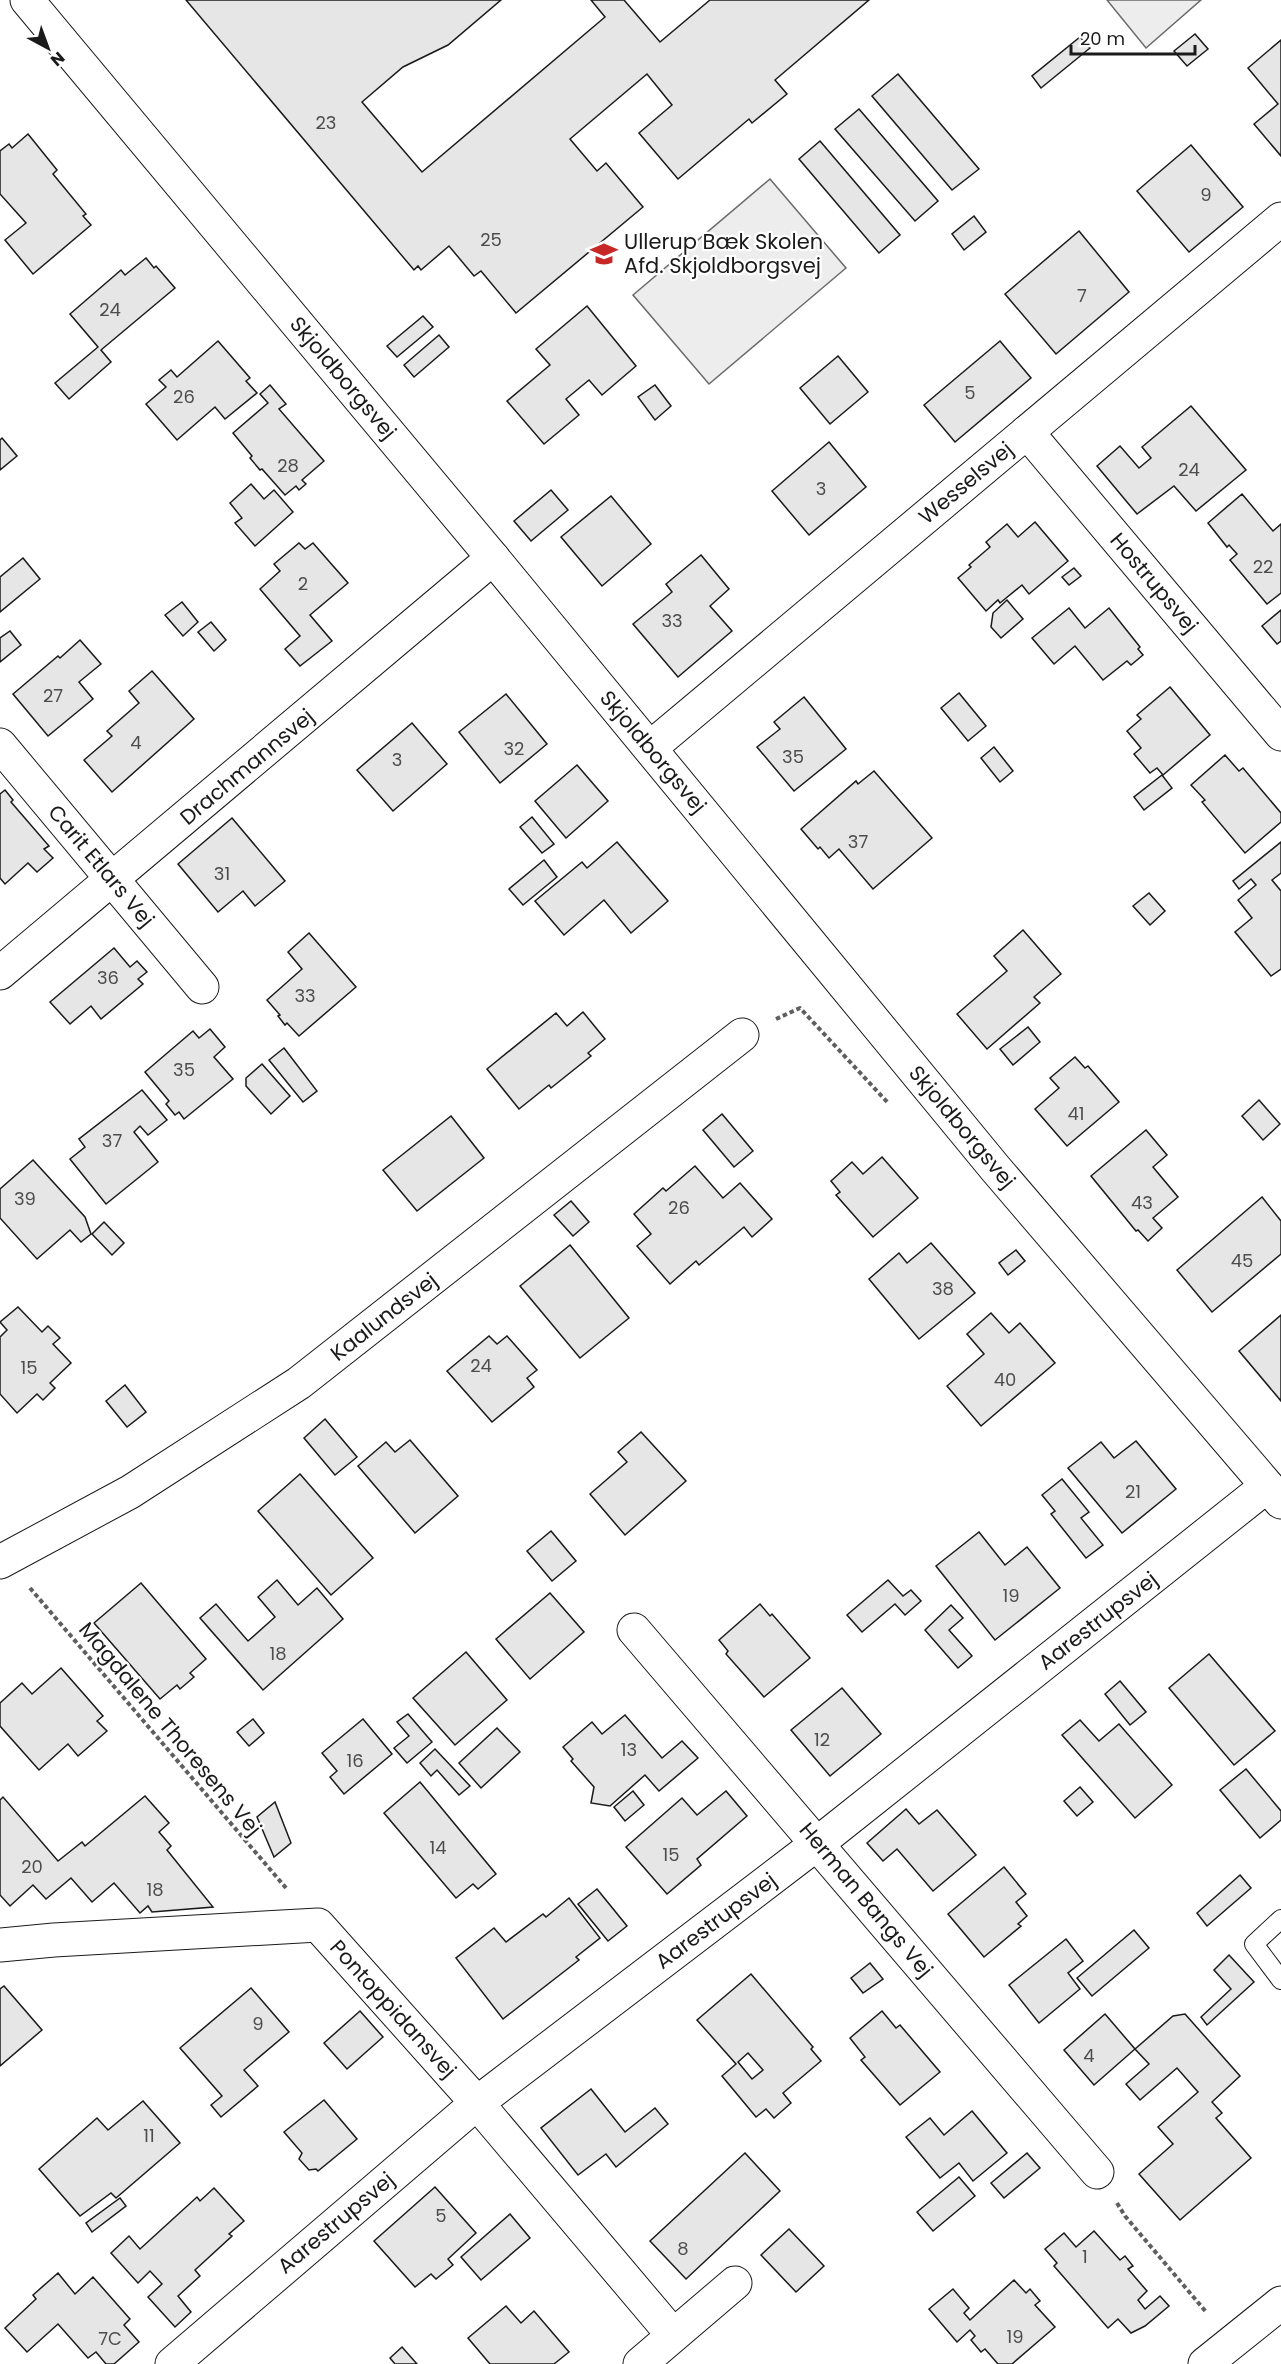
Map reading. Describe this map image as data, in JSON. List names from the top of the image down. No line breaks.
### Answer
{"streets":{"street":["Skjoldborgsvej","Wesselsvej","Hostrupsvej","Drachmannsvej","Carit Etlars Vej","Kaalundsvej","Aarestrupsvej","Herman Bangs Vej","Pontoppidansvej"],"path":["Magdalene Thoresens Vej"]},"crossings":[["Skjoldborgsvej","Wesselsvej"],["Skjoldborgsvej","Drachmannsvej"],["Skjoldborgsvej","Aarestrupsvej"],["Wesselsvej","Hostrupsvej"],["Drachmannsvej","Carit Etlars Vej"],["Kaalundsvej","Magdalene Thoresens Vej"],["Aarestrupsvej","Herman Bangs Vej"],["Aarestrupsvej","Pontoppidansvej"],["Magdalene Thoresens Vej","Pontoppidansvej"]],"places":{"school or university":["Ullerup Bæk Skolen Afd. Skjoldborgsvej"]},"house_numbers":["23","9","25","7","24","5","26","28","24","3","22","2","33","27","4","32","35","3","37","31","36","33","35","41","37","39","43","26","45","38","24","15","40","21","19","18","12","13","16","14","15","20","18","9","4","11","5","8","1","19","7C"],"scale_bar":"20 m","north":"bottom right"}
